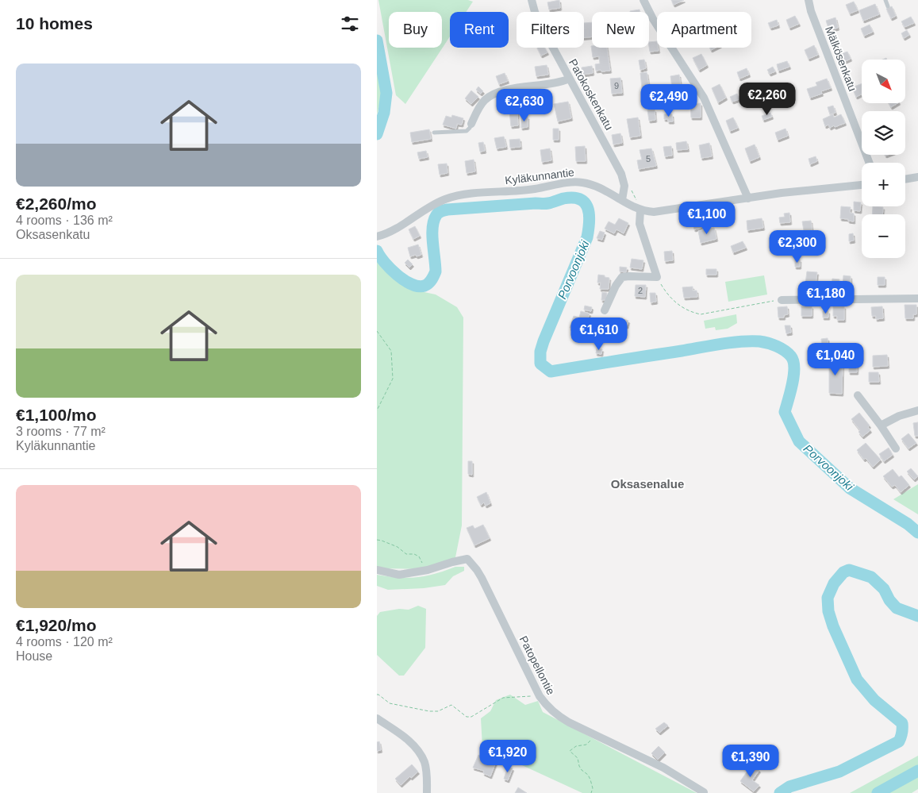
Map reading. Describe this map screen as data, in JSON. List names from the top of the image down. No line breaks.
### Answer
{"streets":{"street":["Mälkösenkatu","Patokoskenkatu","Kyläkunnantie","Patopellontie"]},"crossings":[["Patokoskenkatu","Kyläkunnantie"]],"districts":["Oksasenalue"],"water":["Porvoonjoki"],"house_numbers":["9","5","2"],"north":"bottom right","page":{"heading":"10 homes","chip":["Buy","Rent","Filters","New","Apartment"],"list":[{"name":"€2,260/mo","note":"4 rooms · 136 m² · Oksasenkatu"},{"name":"€1,100/mo","note":"3 rooms · 77 m² · Kyläkunnantie"},{"name":"€1,920/mo","note":"4 rooms · 120 m² · House"}],"map_buttons":["+","−"],"price":["€2,260","€2,490","€2,630","€1,100","€2,300","€1,180","€1,610","€1,040","€1,920","€1,390"]}}
